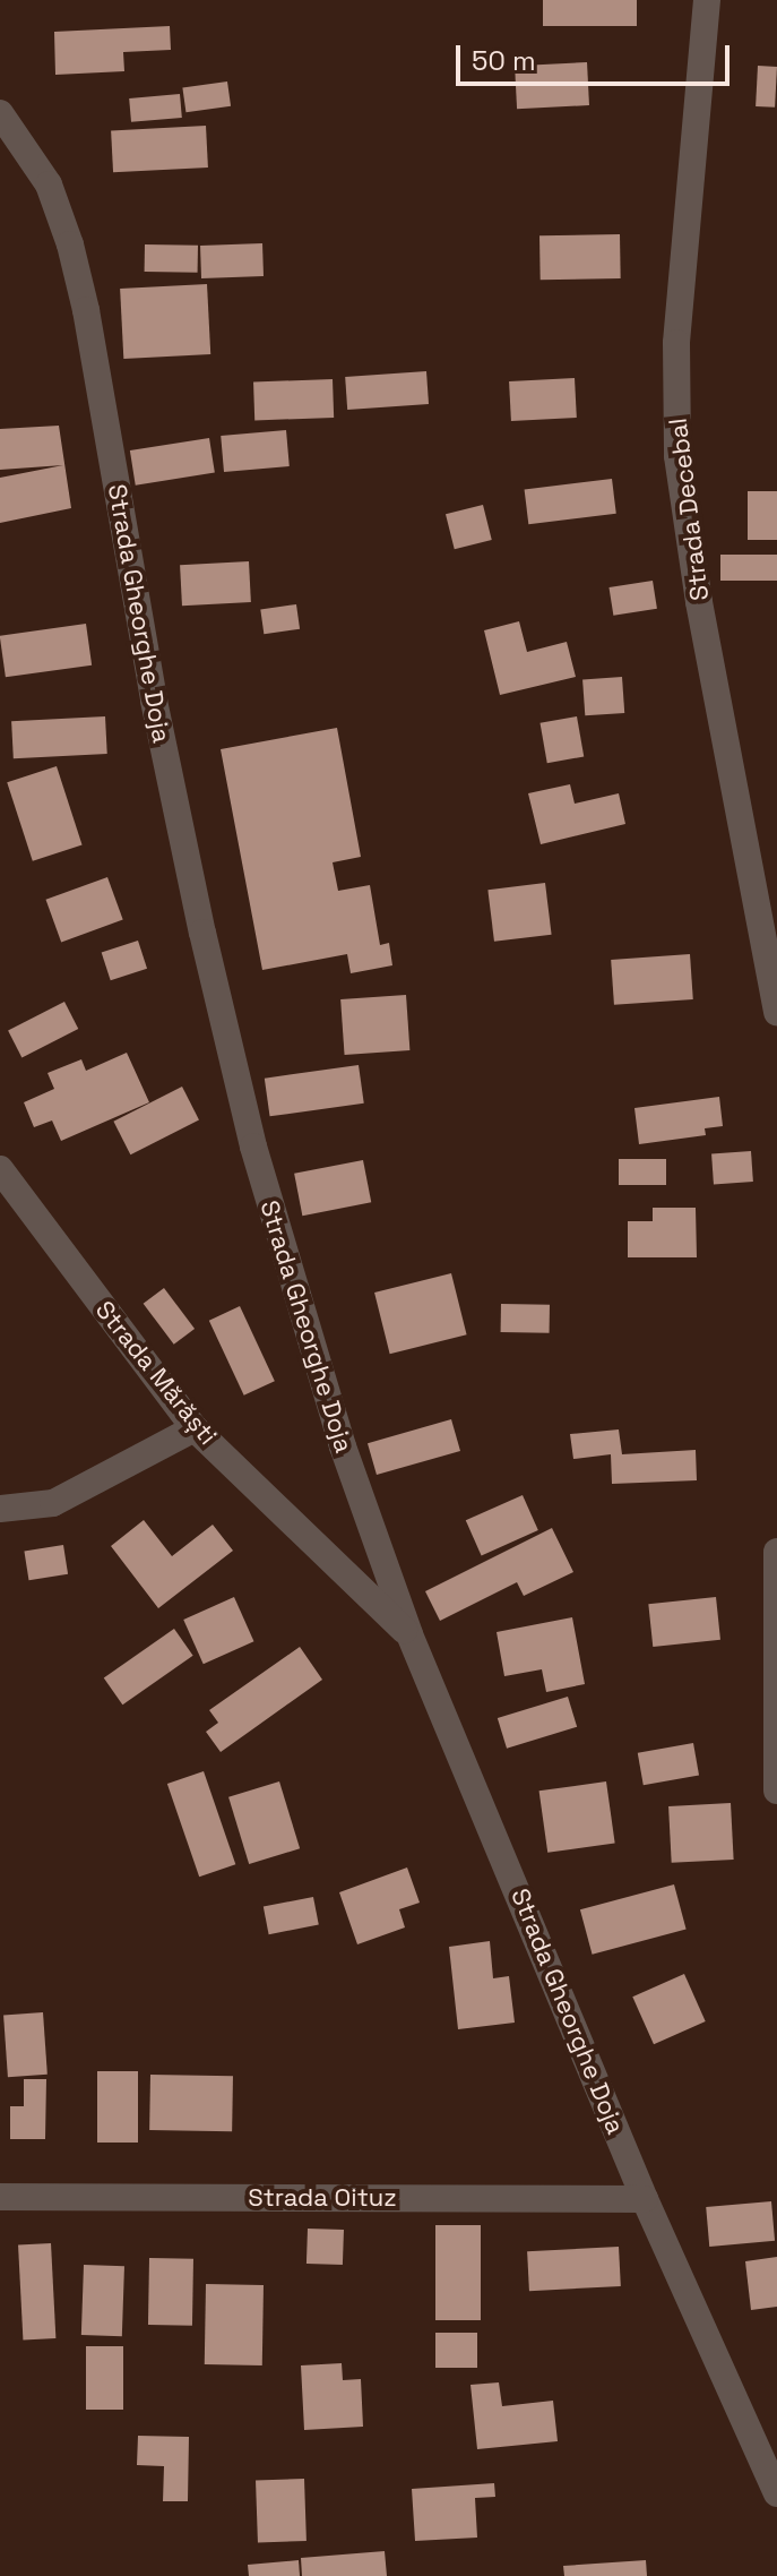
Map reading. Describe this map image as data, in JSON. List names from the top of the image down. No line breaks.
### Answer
{"streets":{"street":["Strada Decebal","Strada Gheorghe Doja","Strada Mărăști","Strada Oituz"]},"crossings":[["Strada Gheorghe Doja","Strada Mărăști"],["Strada Gheorghe Doja","Strada Oituz"]],"scale_bar":"50 m"}
